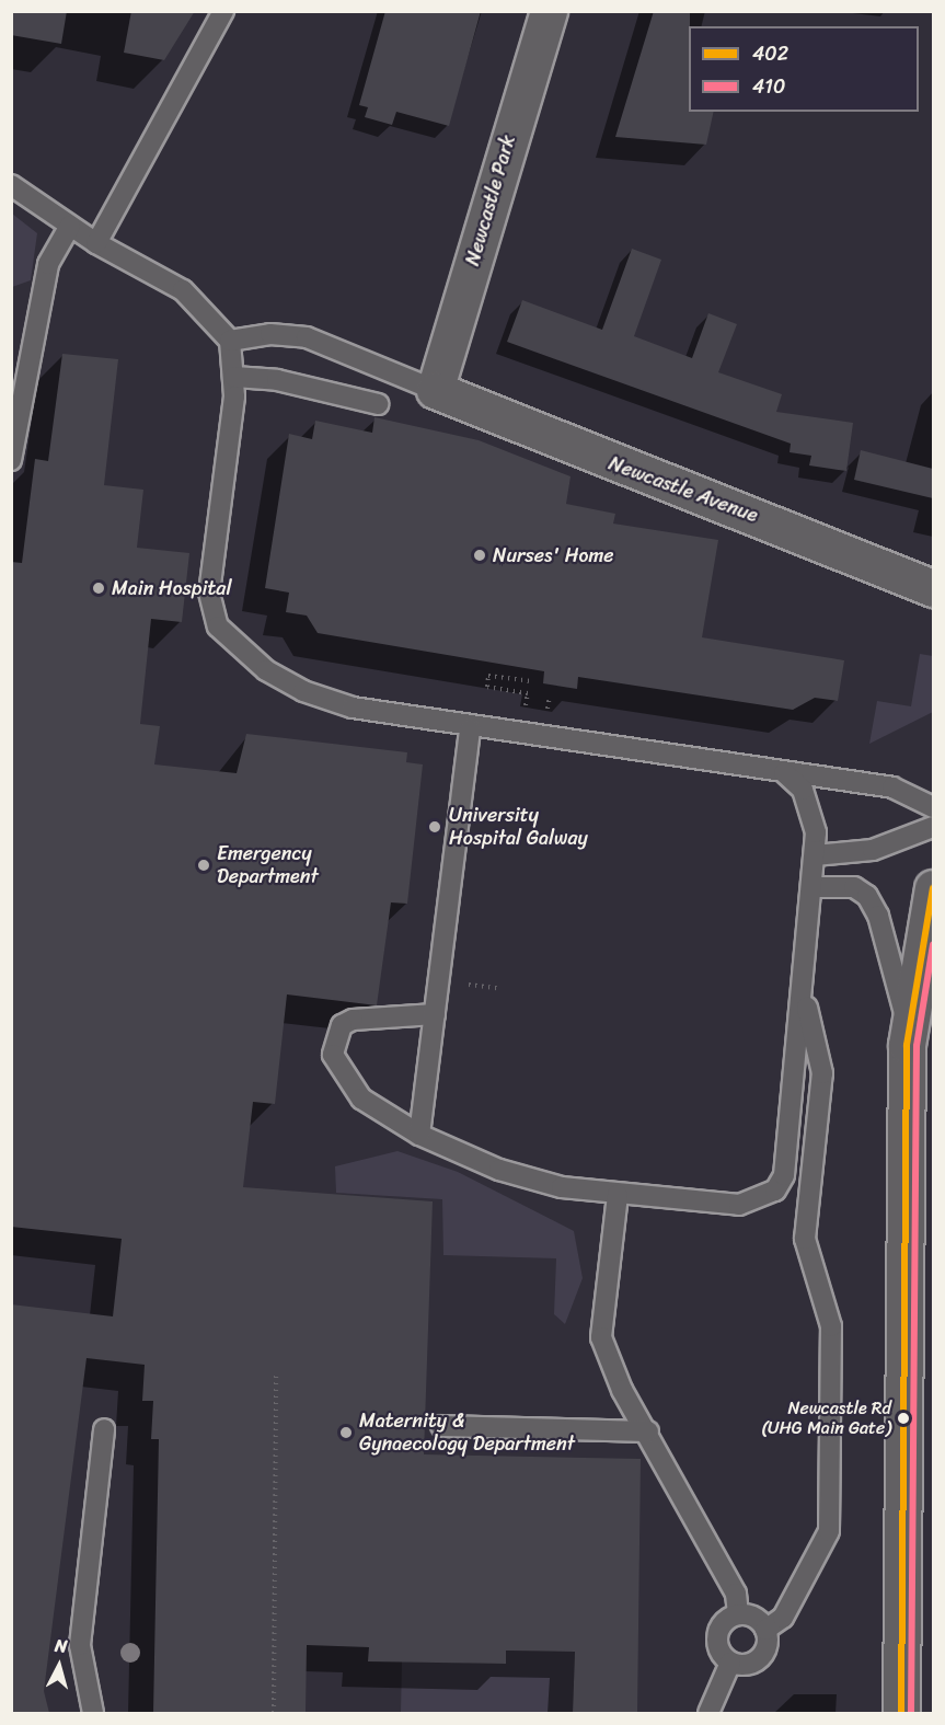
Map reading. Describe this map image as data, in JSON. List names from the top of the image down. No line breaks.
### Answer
{"streets":{"street":["Newcastle Park","Newcastle Avenue"]},"crossings":[["Newcastle Park","Newcastle Avenue"]],"places":["Nurses' Home","Main Hospital","University Hospital Galway","Emergency Department","Newcastle Rd (UHG Main Gate)","Maternity & Gynaecology Department"],"lines":["transit line 402","transit line 410"],"legend":["402","410"],"north":"top"}
